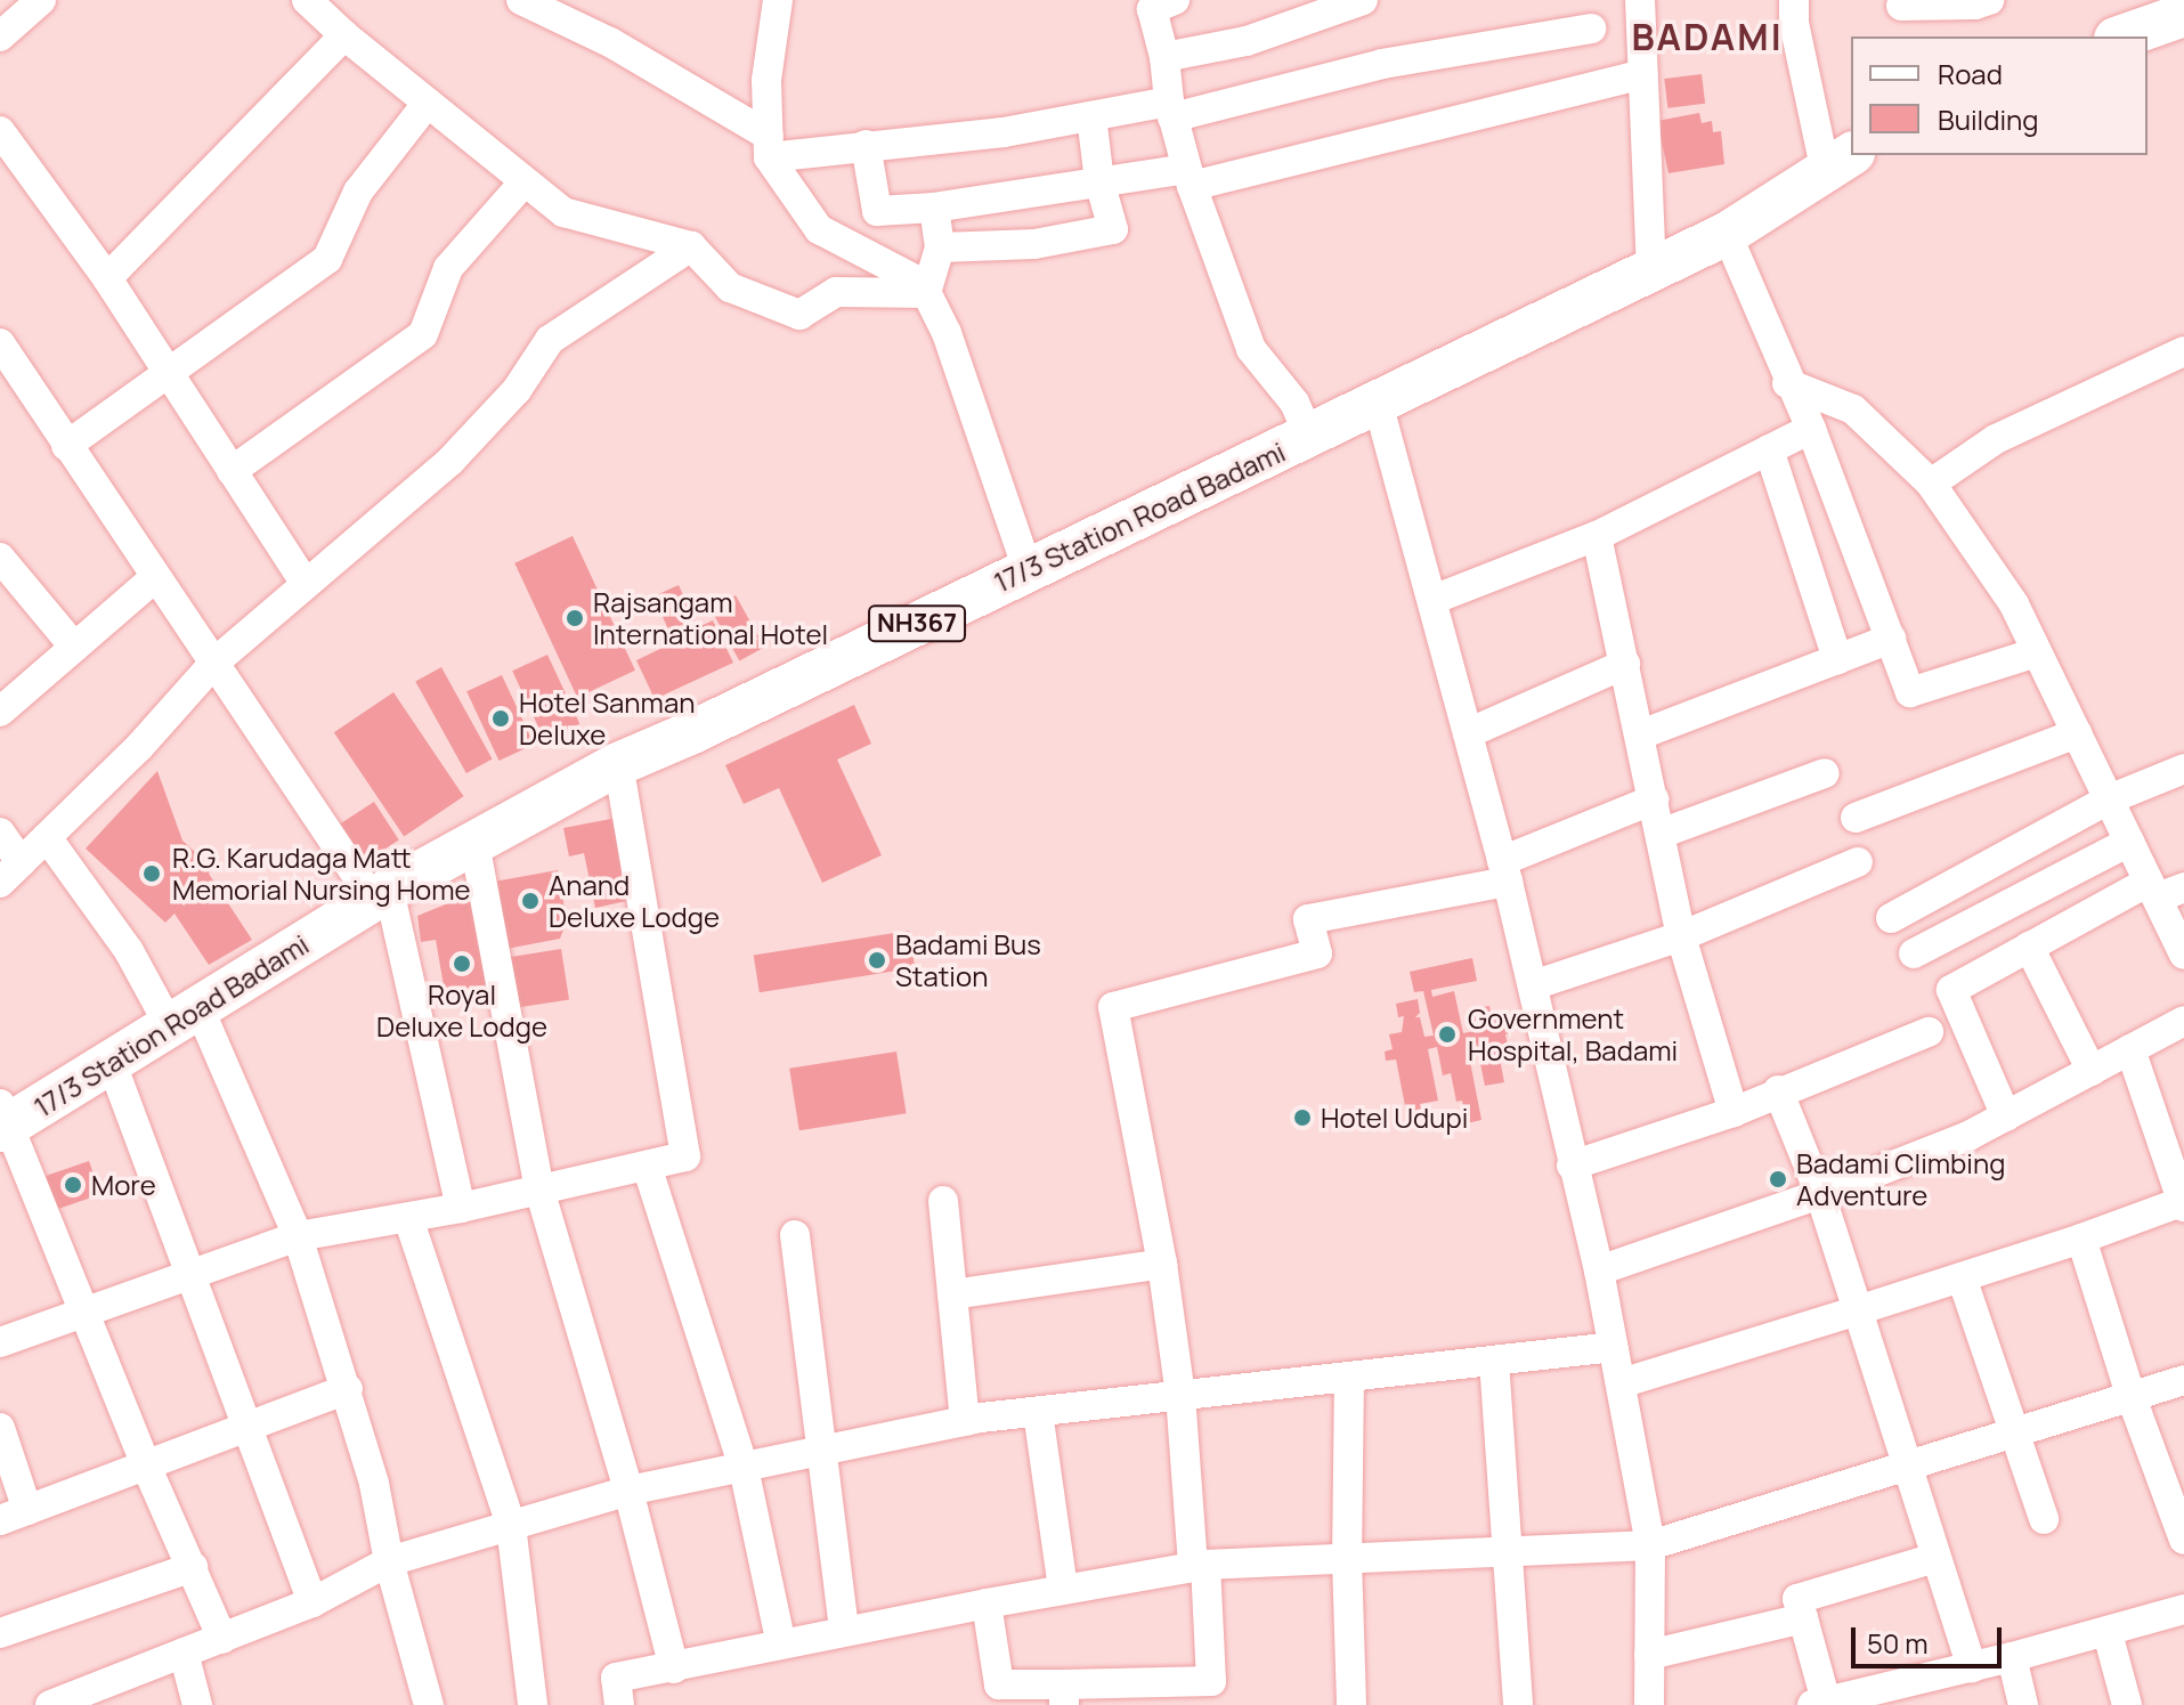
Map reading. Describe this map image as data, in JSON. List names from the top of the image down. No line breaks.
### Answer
{"streets":{"highway":["17/3 Station Road Badami","NH367"]},"districts":["BADAMI"],"places":["Rajsangam International Hotel","Hotel Sanman Deluxe","R.G. Karudaga Matt Memorial Nursing Home","Anand Deluxe Lodge","Badami Bus Station","Royal Deluxe Lodge","Government Hospital, Badami","Hotel Udupi","Badami Climbing Adventure","More"],"legend":["Road","Building"],"scale_bar":"50 m"}
